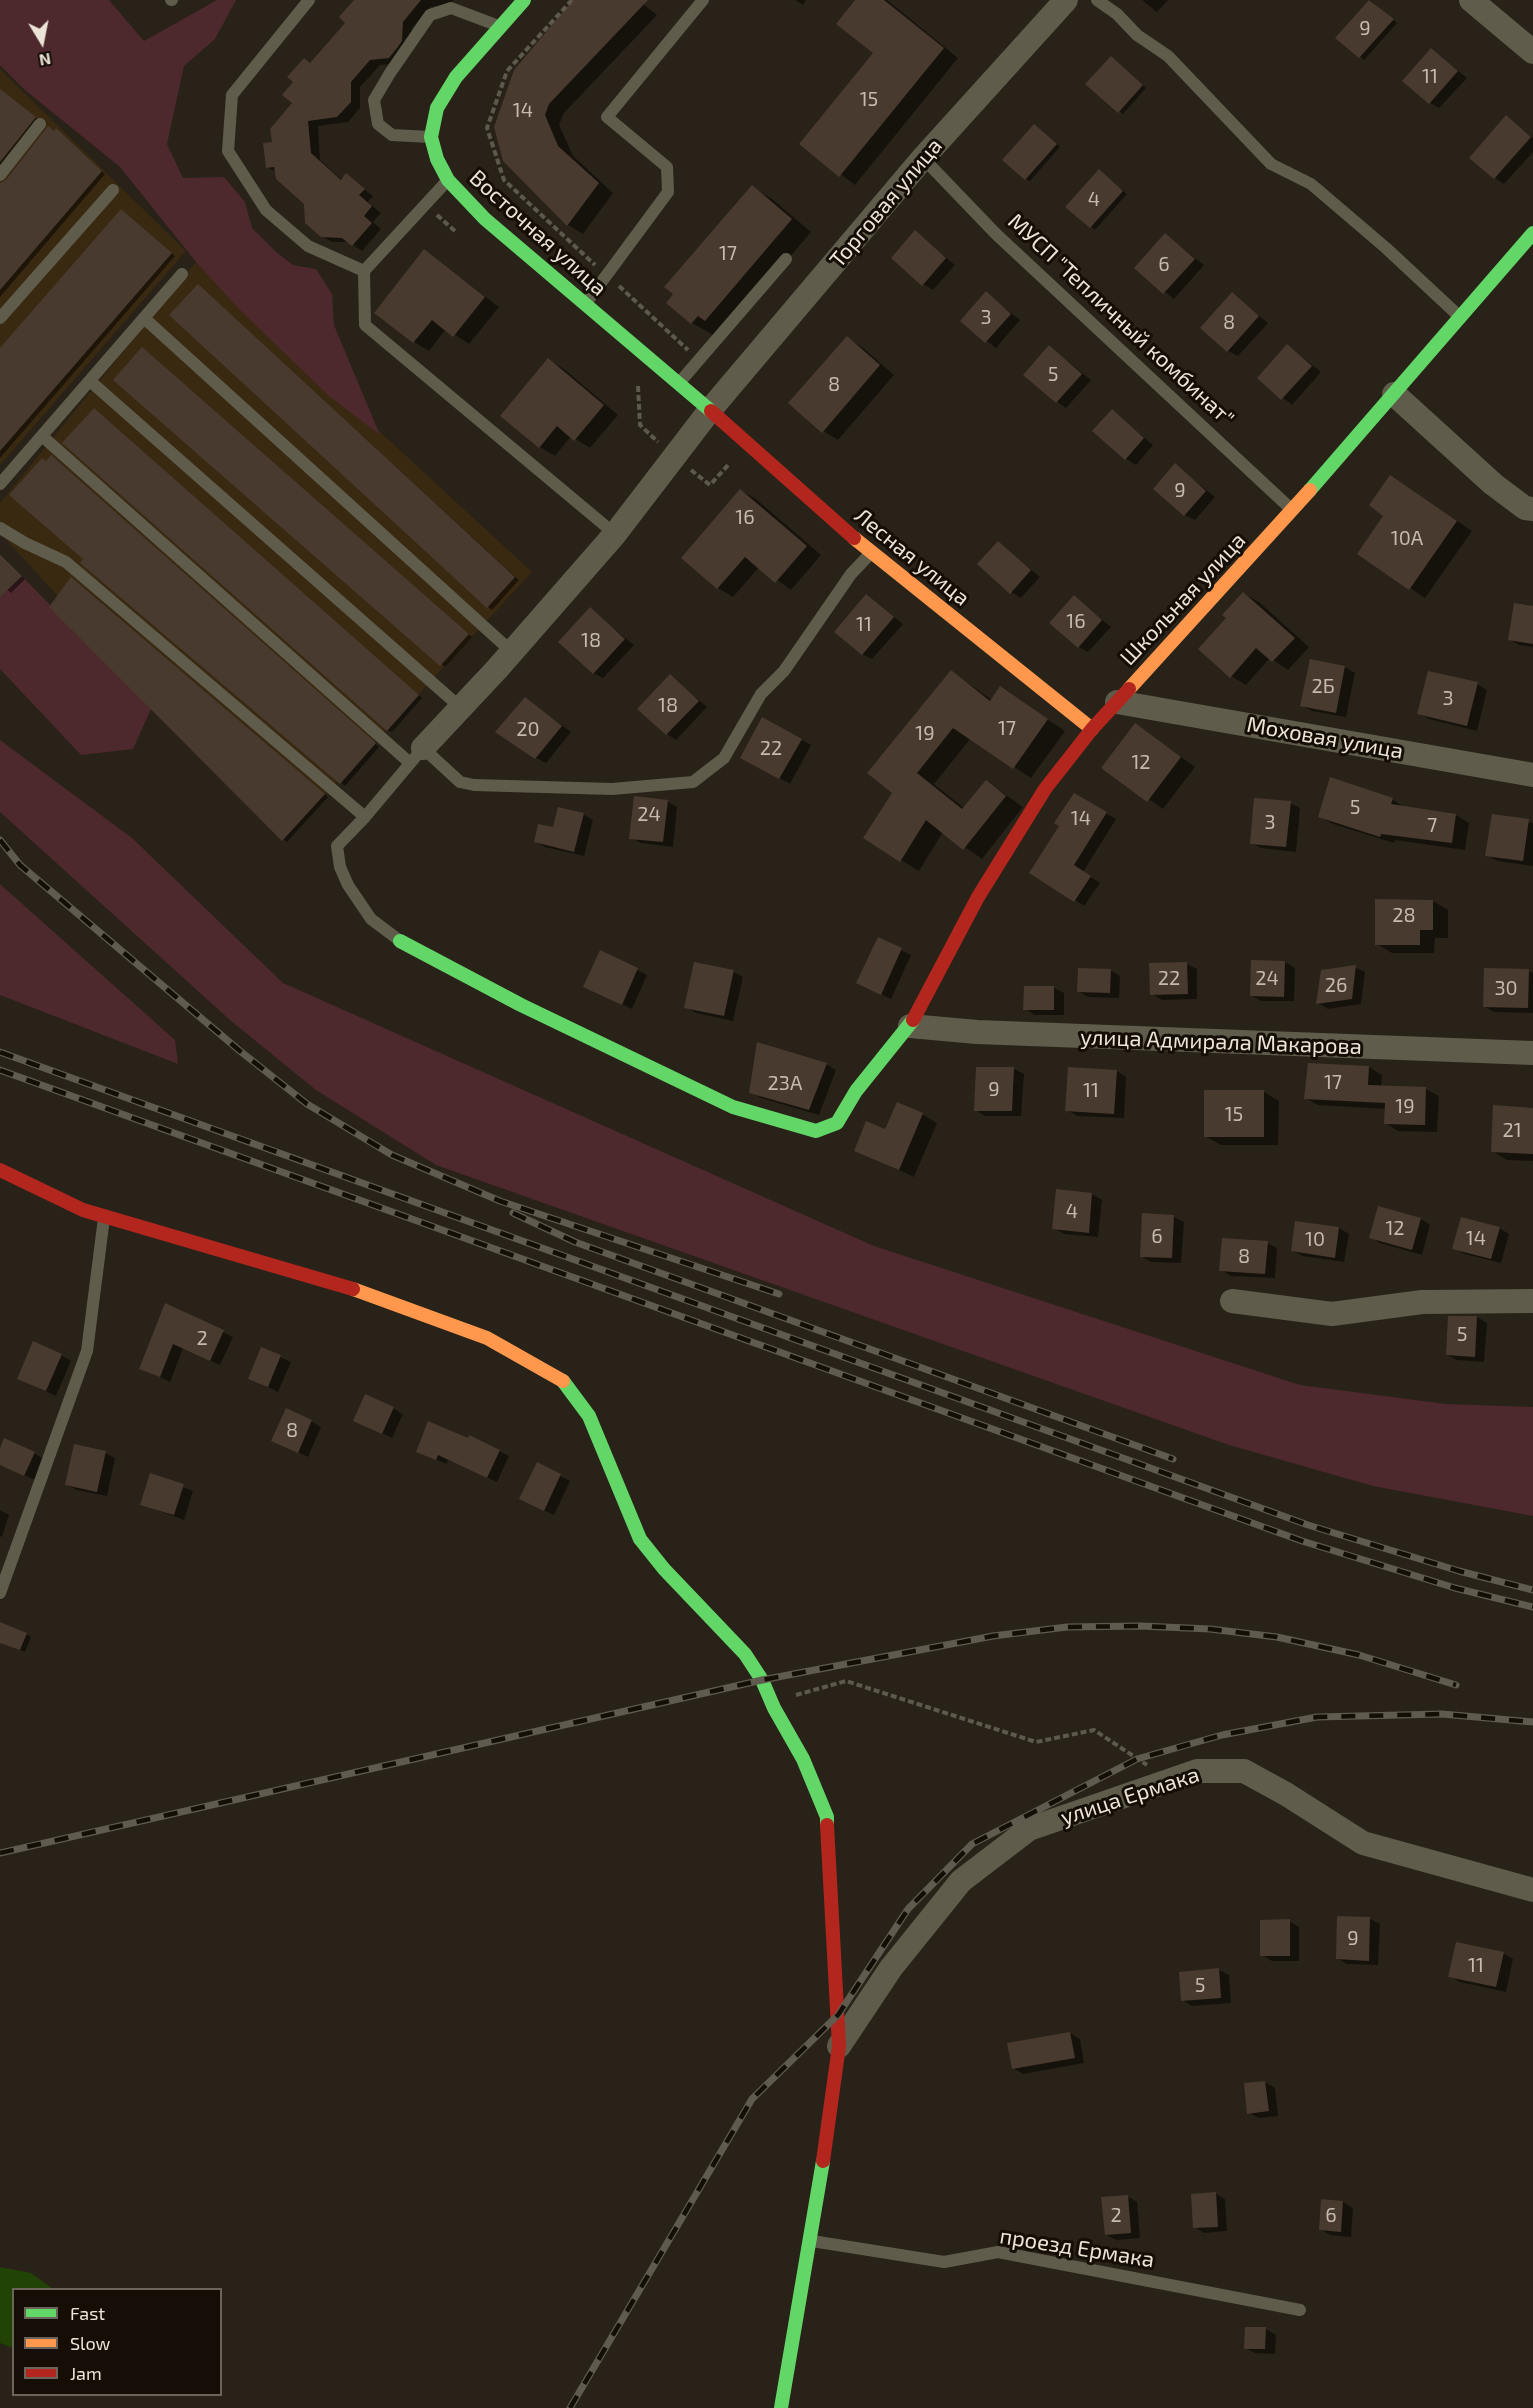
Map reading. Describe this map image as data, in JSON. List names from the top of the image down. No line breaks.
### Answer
{"streets":{"street":["Торговая улица","Восточная улица","Лесная улица","Школьная улица","Моховая улица","улица Адмирала Макарова","улица Ермака"],"lane":["МУСП \"Тепличный комбинат\"","проезд Ермака"]},"crossings":[["Торговая улица","Восточная улица"],["Торговая улица","МУСП \"Тепличный комбинат\""],["Торговая улица","Лесная улица"],["Восточная улица","Лесная улица"],["МУСП \"Тепличный комбинат\"","Школьная улица"],["Лесная улица","Школьная улица"],["Школьная улица","Моховая улица"],["Школьная улица","улица Адмирала Макарова"]],"house_numbers":["9","11","15","14","4","17","6","3","8","5","8","9","16","10А","16","11","18","2Б","3","18","17","20","19","22","12","5","24","14","3","7","28","22","24","26","30","17","23А","9","11","19","15","21","4","12","6","14","10","8","5","2","8","9","11","5","2","6"],"legend":["Fast","Slow","Jam"],"north":"bottom"}
